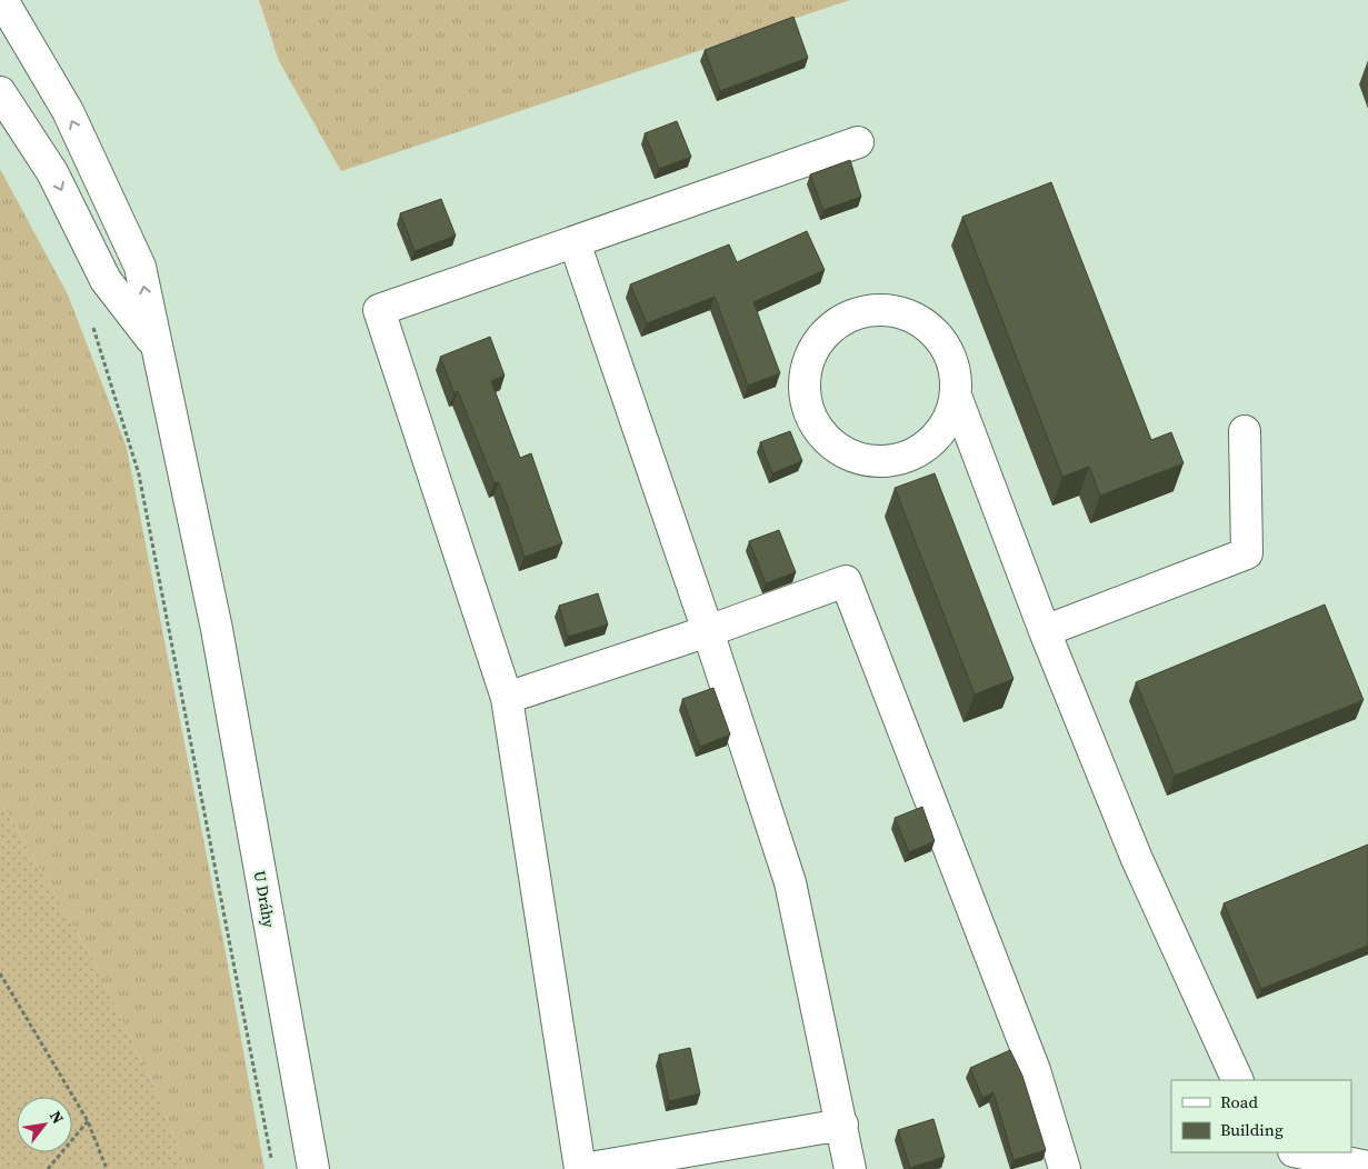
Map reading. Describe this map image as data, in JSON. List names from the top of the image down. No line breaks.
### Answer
{"streets":{"street":["U Dráhy"]},"legend":["Road","Building"],"north":"top right"}
